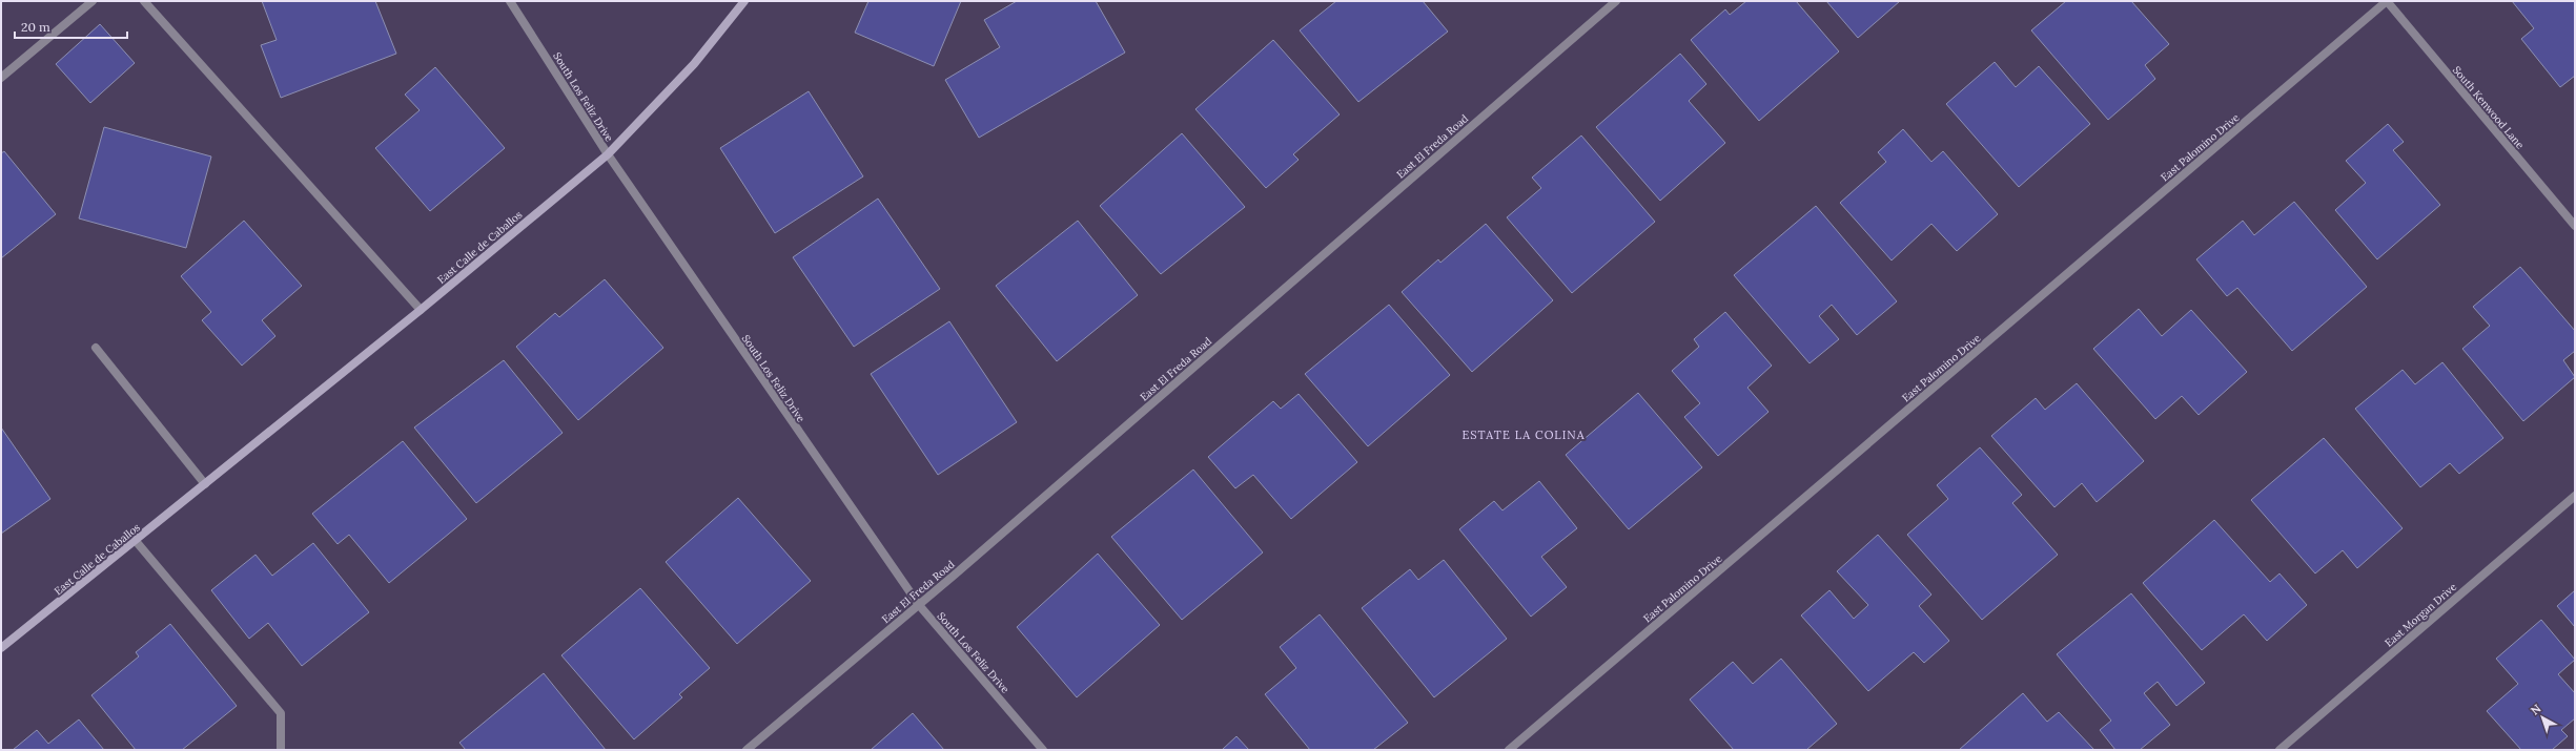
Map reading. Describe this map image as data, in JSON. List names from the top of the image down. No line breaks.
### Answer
{"streets":{"street":["South Los Feliz Drive","South Kenwood Lane","East El Freda Road","East Palomino Drive","East Calle de Caballos","East Morgan Drive"]},"crossings":[["South Los Feliz Drive","East El Freda Road"],["South Los Feliz Drive","East Calle de Caballos"],["South Kenwood Lane","East Palomino Drive"]],"districts":["ESTATE LA COLINA"],"scale_bar":"20 m","north":"top left"}
